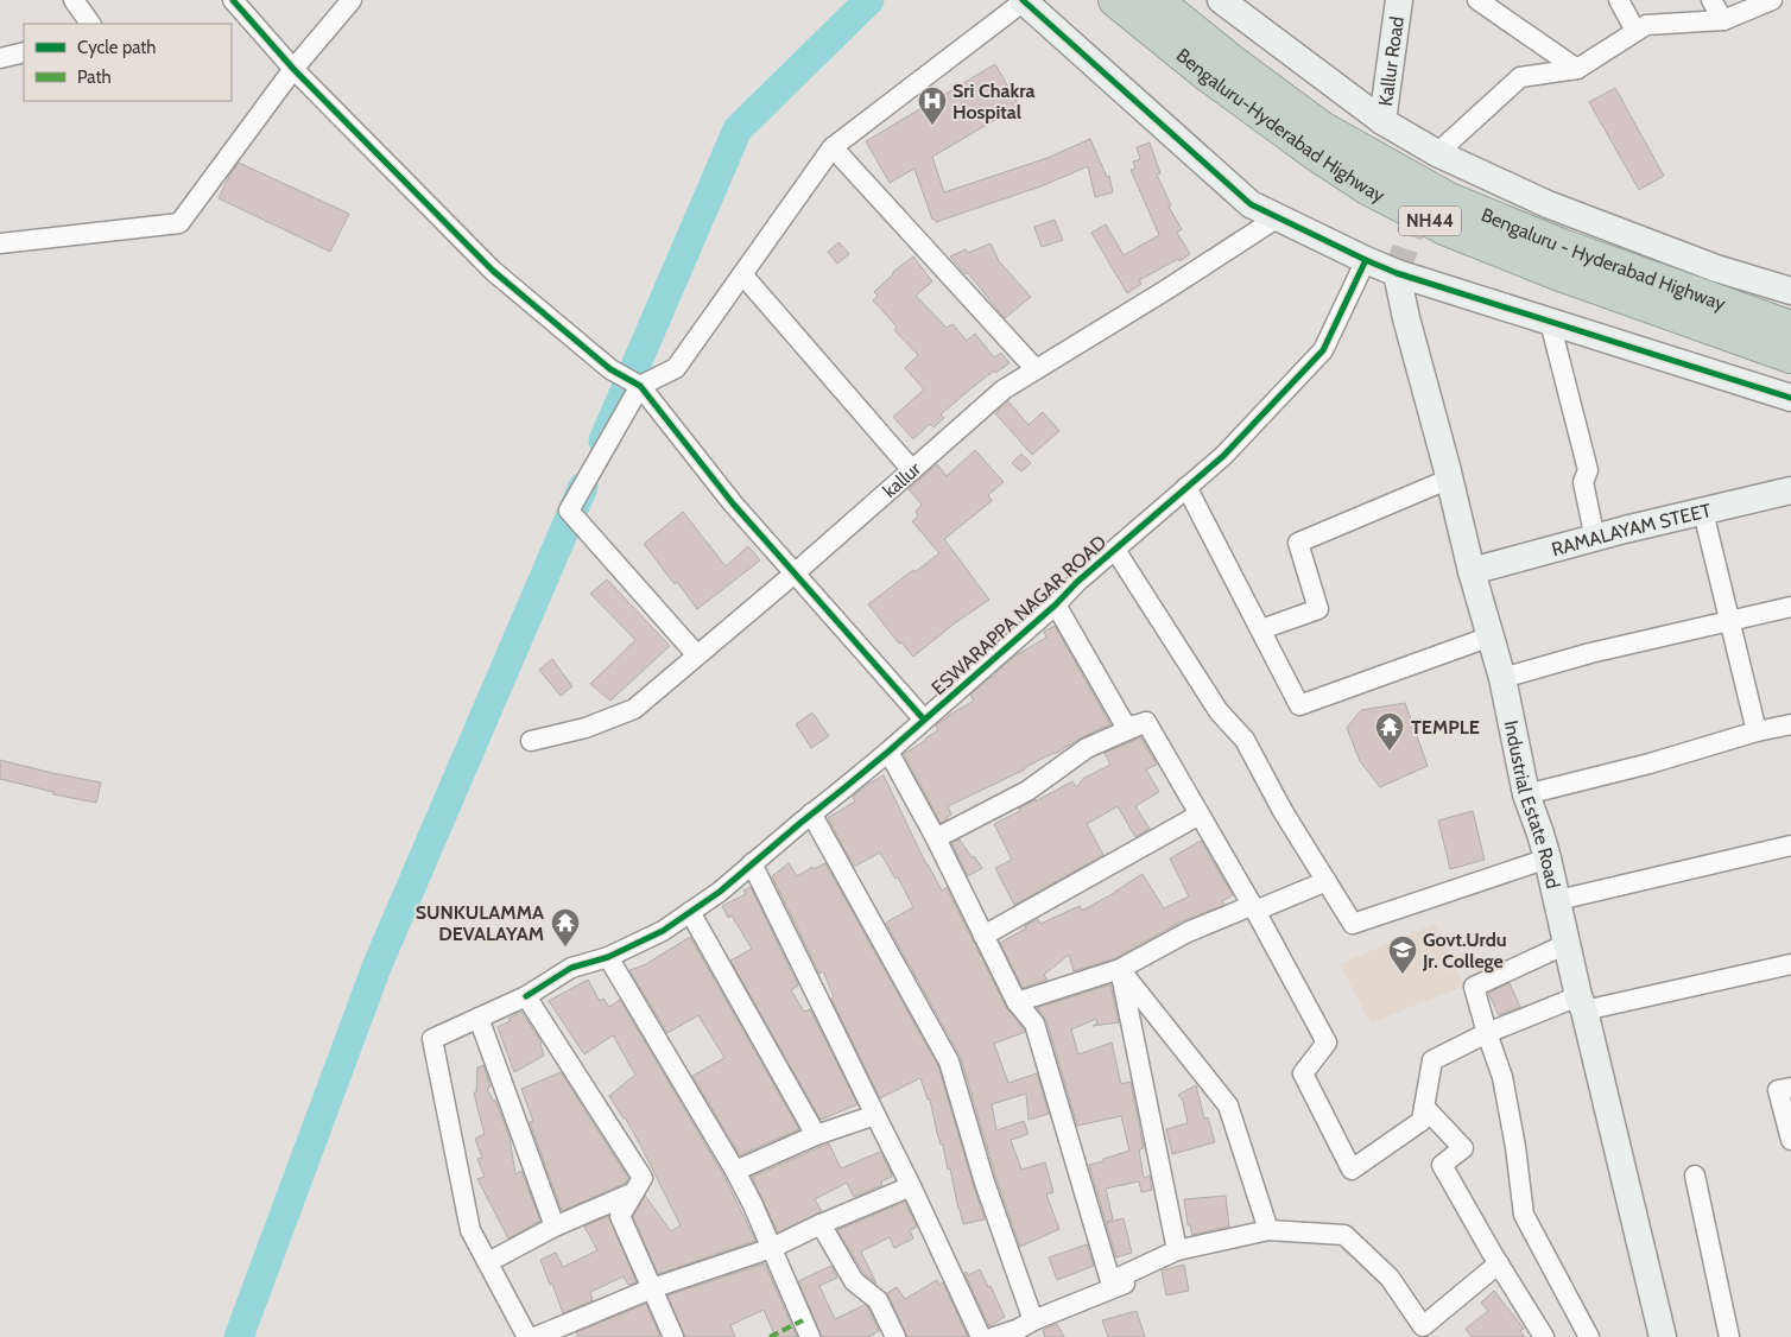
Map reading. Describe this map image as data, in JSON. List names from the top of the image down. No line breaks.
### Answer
{"streets":{"highway":["Bengaluru-Hyderabad Highway","NH44","Bengaluru - Hyderabad Highway"],"street":["Kallur Road","kallur","RAMALAYAM STEET","ESWARAPPA NAGAR ROAD","Industrial Estate Road"]},"crossings":[["RAMALAYAM STEET","Industrial Estate Road"]],"places":{"hospital":["Sri Chakra Hospital"],"temple":["TEMPLE","SUNKULAMMA DEVALAYAM"],"school or university":["Govt.Urdu Jr. College"]},"legend":["Cycle path","Path"]}
